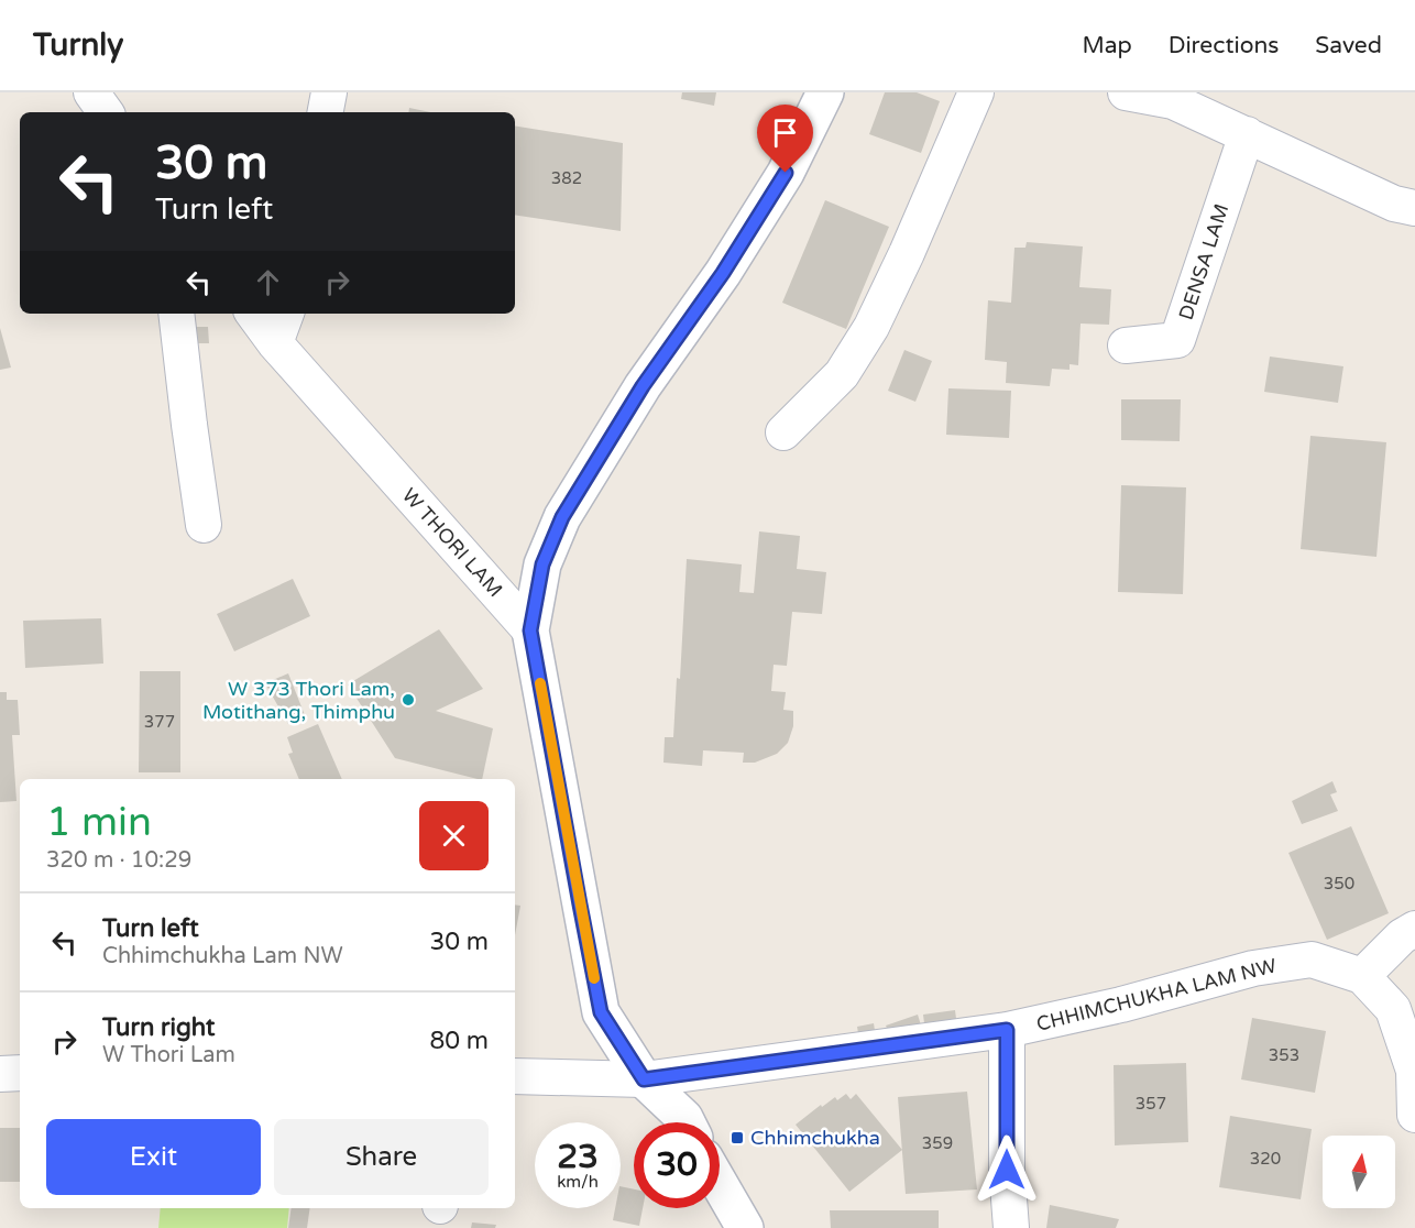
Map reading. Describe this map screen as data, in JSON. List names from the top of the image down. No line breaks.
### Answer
{"streets":{"street":["DENSA LAM","W THORI LAM","CHHIMCHUKHA LAM NW"]},"places":{"other":["W 373 Thori Lam, Motithang, Thimphu"],"transit":["Chhimchukha"]},"house_numbers":["382","377","350","353","357","359","320"],"north":"top","page":{"header":"Turnly","nav":["Map","Directions","Saved"],"turn":["30 m","Turn left"],"heading":["1 min","320 m · 10:29"],"list":[{"name":"Turn left","note":"Chhimchukha Lam NW","value":"30 m"},{"name":"Turn right","note":"W Thori Lam","value":"80 m"}],"buttons":["Exit","Share"],"speed":"23 km/h","limit":"30"}}
